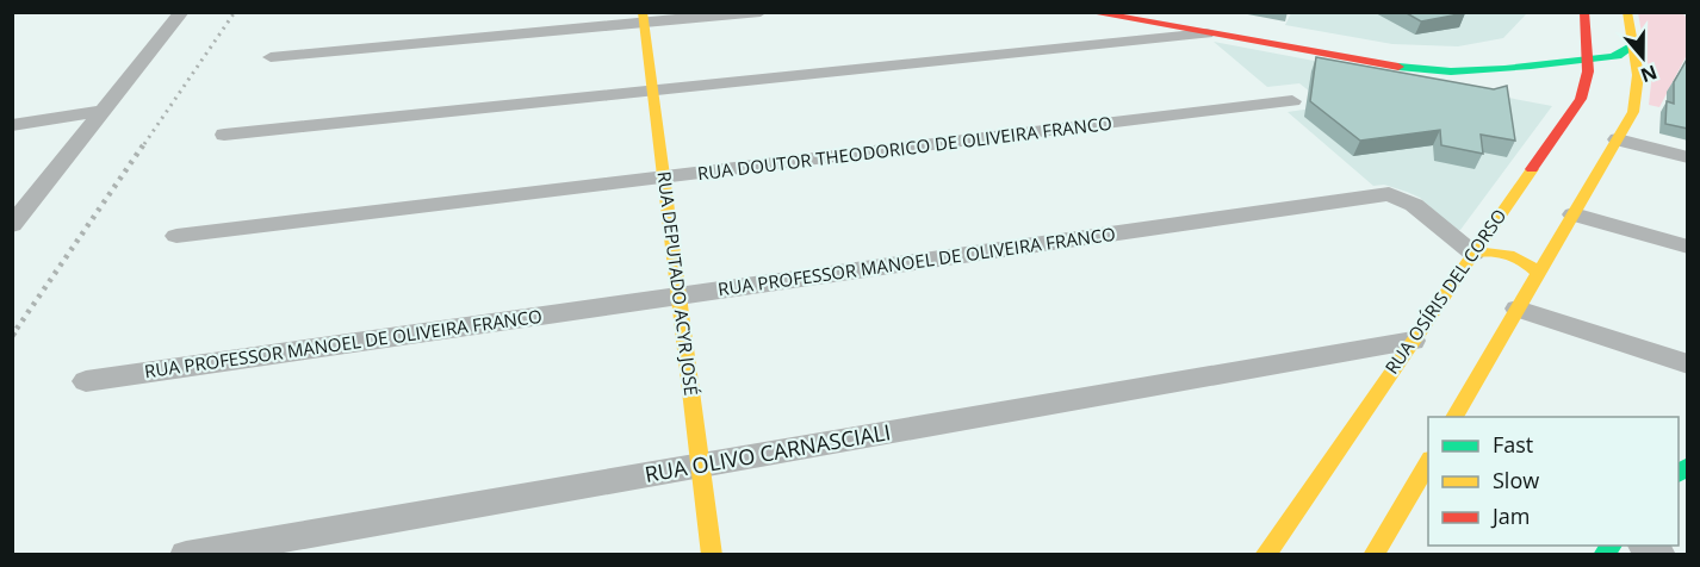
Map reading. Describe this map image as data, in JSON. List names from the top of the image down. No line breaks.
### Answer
{"streets":{"main road":["RUA DEPUTADO ACYR JOSÉ","RUA OSÍRIS DEL CORSO"],"street":["RUA DOUTOR THEODORICO DE OLIVEIRA FRANCO","RUA PROFESSOR MANOEL DE OLIVEIRA FRANCO","RUA OLIVO CARNASCIALI"]},"crossings":[["RUA DOUTOR THEODORICO DE OLIVEIRA FRANCO","RUA DEPUTADO ACYR JOSÉ"],["RUA PROFESSOR MANOEL DE OLIVEIRA FRANCO","RUA DEPUTADO ACYR JOSÉ"],["RUA PROFESSOR MANOEL DE OLIVEIRA FRANCO","RUA OSÍRIS DEL CORSO"],["RUA DEPUTADO ACYR JOSÉ","RUA OLIVO CARNASCIALI"],["RUA OSÍRIS DEL CORSO","RUA OLIVO CARNASCIALI"]],"legend":["Fast","Slow","Jam"],"north":"bottom"}
